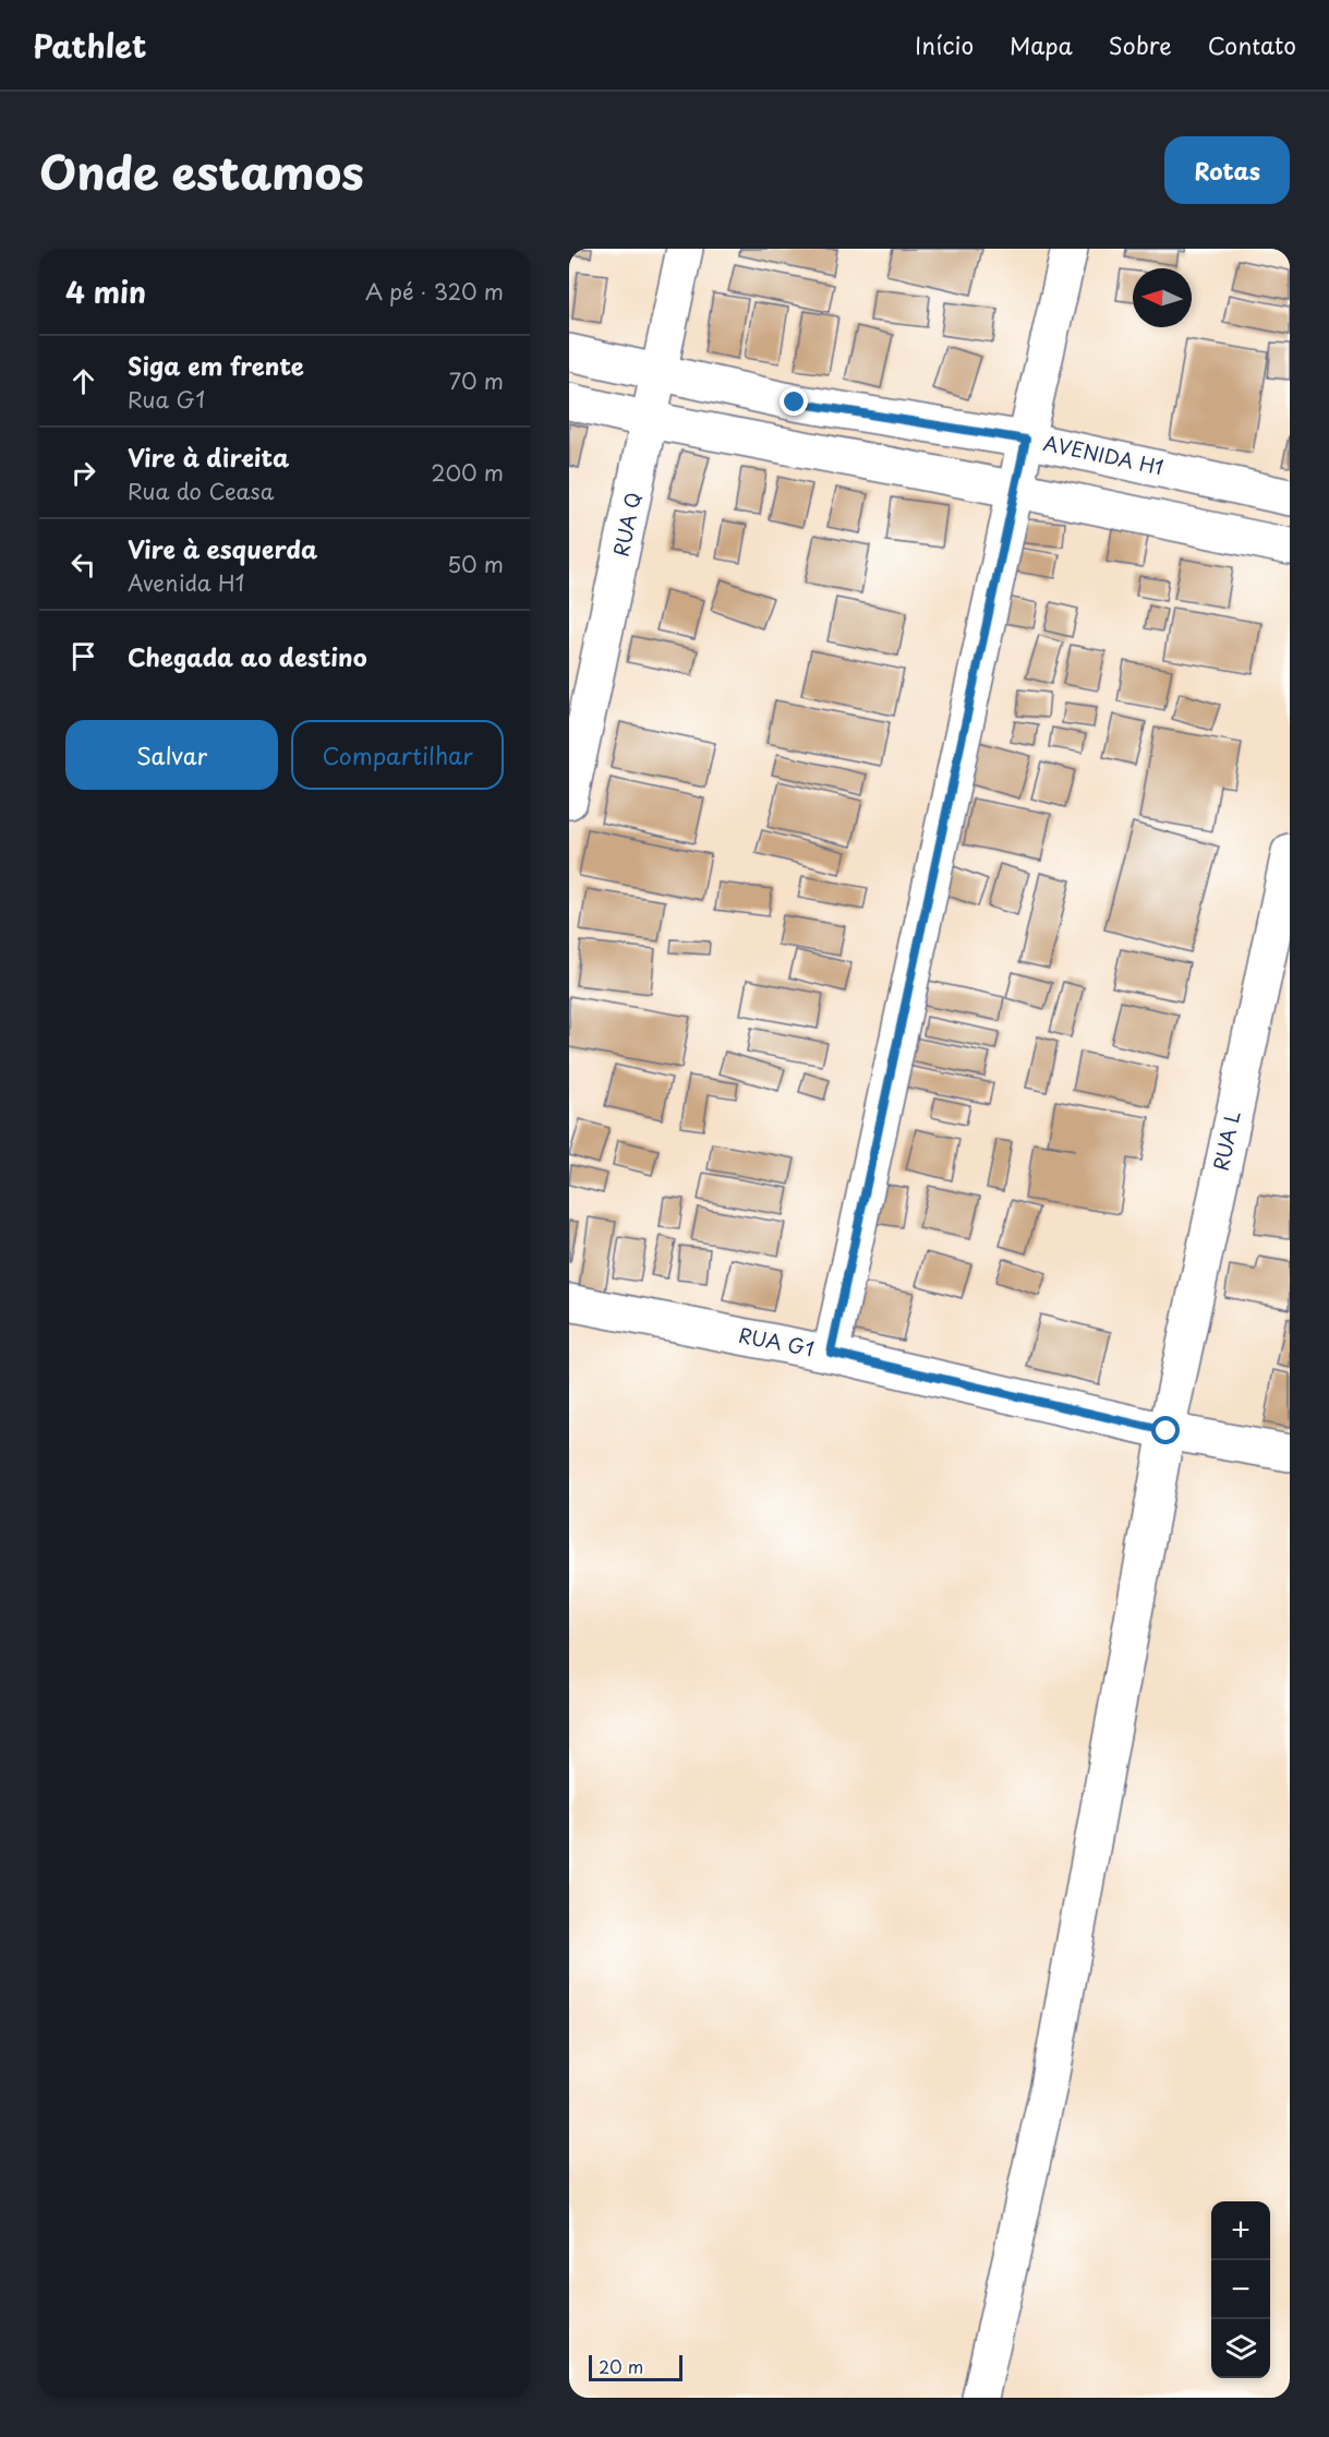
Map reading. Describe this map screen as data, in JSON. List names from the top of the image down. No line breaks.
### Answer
{"streets":{"street":["AVENIDA H1","RUA Q","RUA L","RUA G1"]},"crossings":[["AVENIDA H1","RUA Q"],["RUA L","RUA G1"]],"scale_bar":"20 m","north":"left","page":{"header":"Pathlet","nav":["Início","Mapa","Sobre","Contato"],"title":"Onde estamos","buttons":["Rotas",["Salvar","Compartilhar"]],"heading":["4 min","A pé · 320 m"],"list":[["Siga em frente","Rua G1","70 m"],["Vire à direita","Rua do Ceasa","200 m"],["Vire à esquerda","Avenida H1","50 m"],"Chegada ao destino"],"map_buttons":["+","−"],"scale":"20 m"}}
